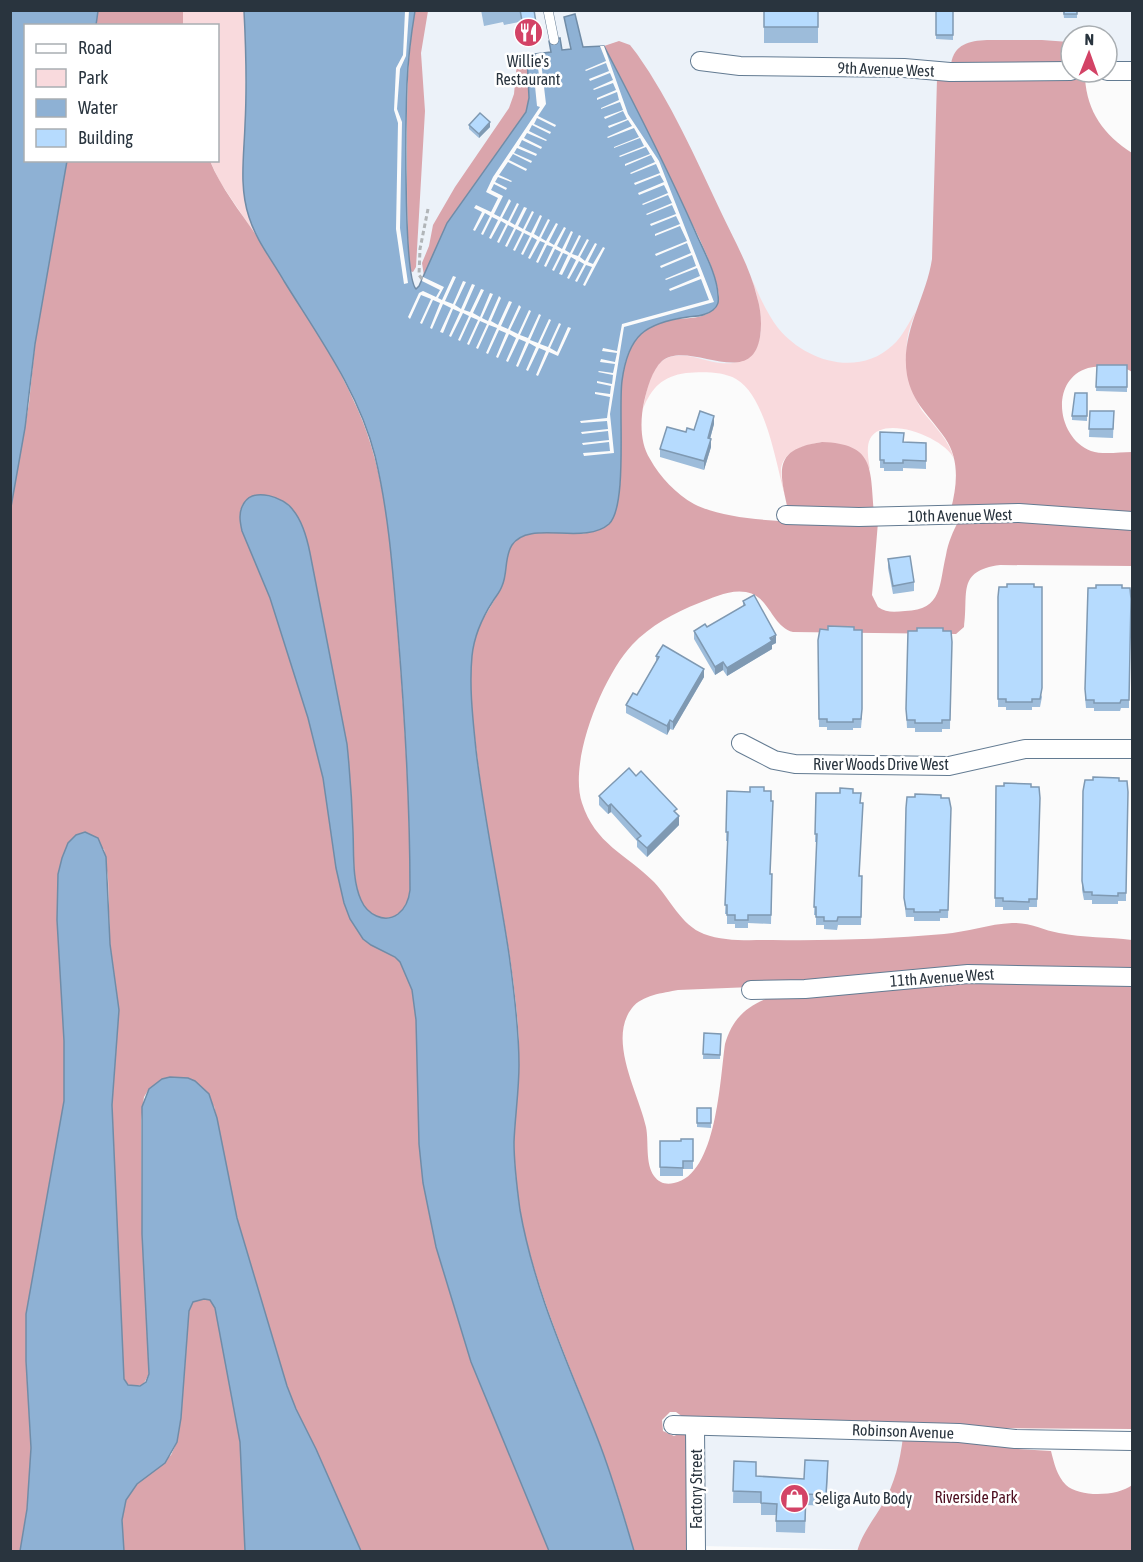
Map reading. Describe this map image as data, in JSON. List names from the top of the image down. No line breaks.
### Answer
{"streets":{"street":["9th Avenue West","10th Avenue West","River Woods Drive West","11th Avenue West","Robinson Avenue","Factory Street"]},"crossings":[["Robinson Avenue","Factory Street"]],"parks":["Riverside Park"],"places":{"restaurant":["Willie's Restaurant"],"shop":["Seliga Auto Body"]},"legend":["Road","Park","Water","Building"],"north":"top"}
